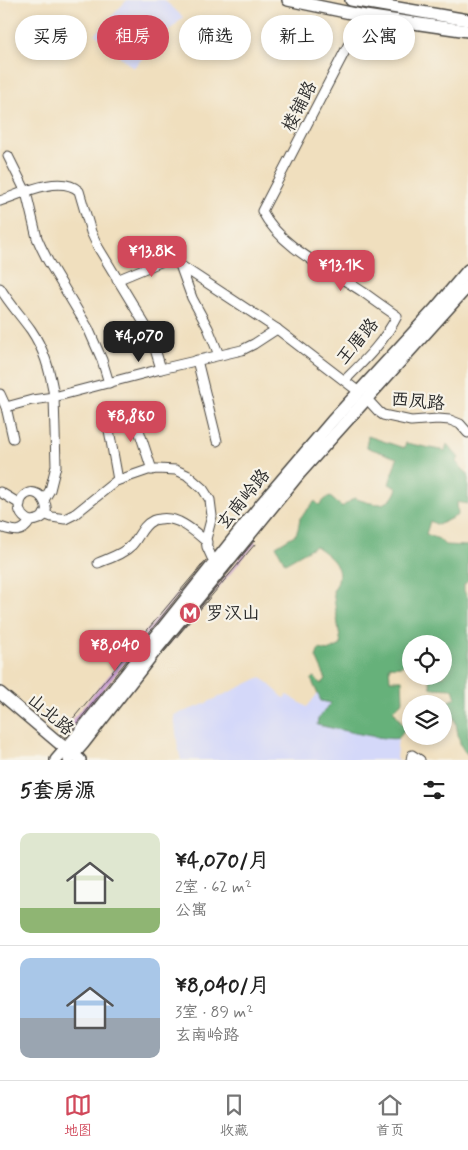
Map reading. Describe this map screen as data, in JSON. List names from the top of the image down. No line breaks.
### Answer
{"streets":{"main road":["玄南岭路","山北路"],"street":["楼铺路","王厝路","西凤路"]},"crossings":[["楼铺路","王厝路"],["王厝路","西凤路"],["西凤路","玄南岭路"],["玄南岭路","山北路"]],"places":{"metro station":["罗汉山"]},"page":{"chip":["买房","租房","筛选","新上","公寓"],"price":["¥13.8K","¥13.1K","¥4,070","¥8,880","¥8,040"],"heading":"5套房源","list":[{"name":"¥4,070/月","note":"2室 · 62 m² · 公寓"},{"name":"¥8,040/月","note":"3室 · 89 m² · 玄南岭路"}],"tabs":["地图","收藏","首页"]}}
